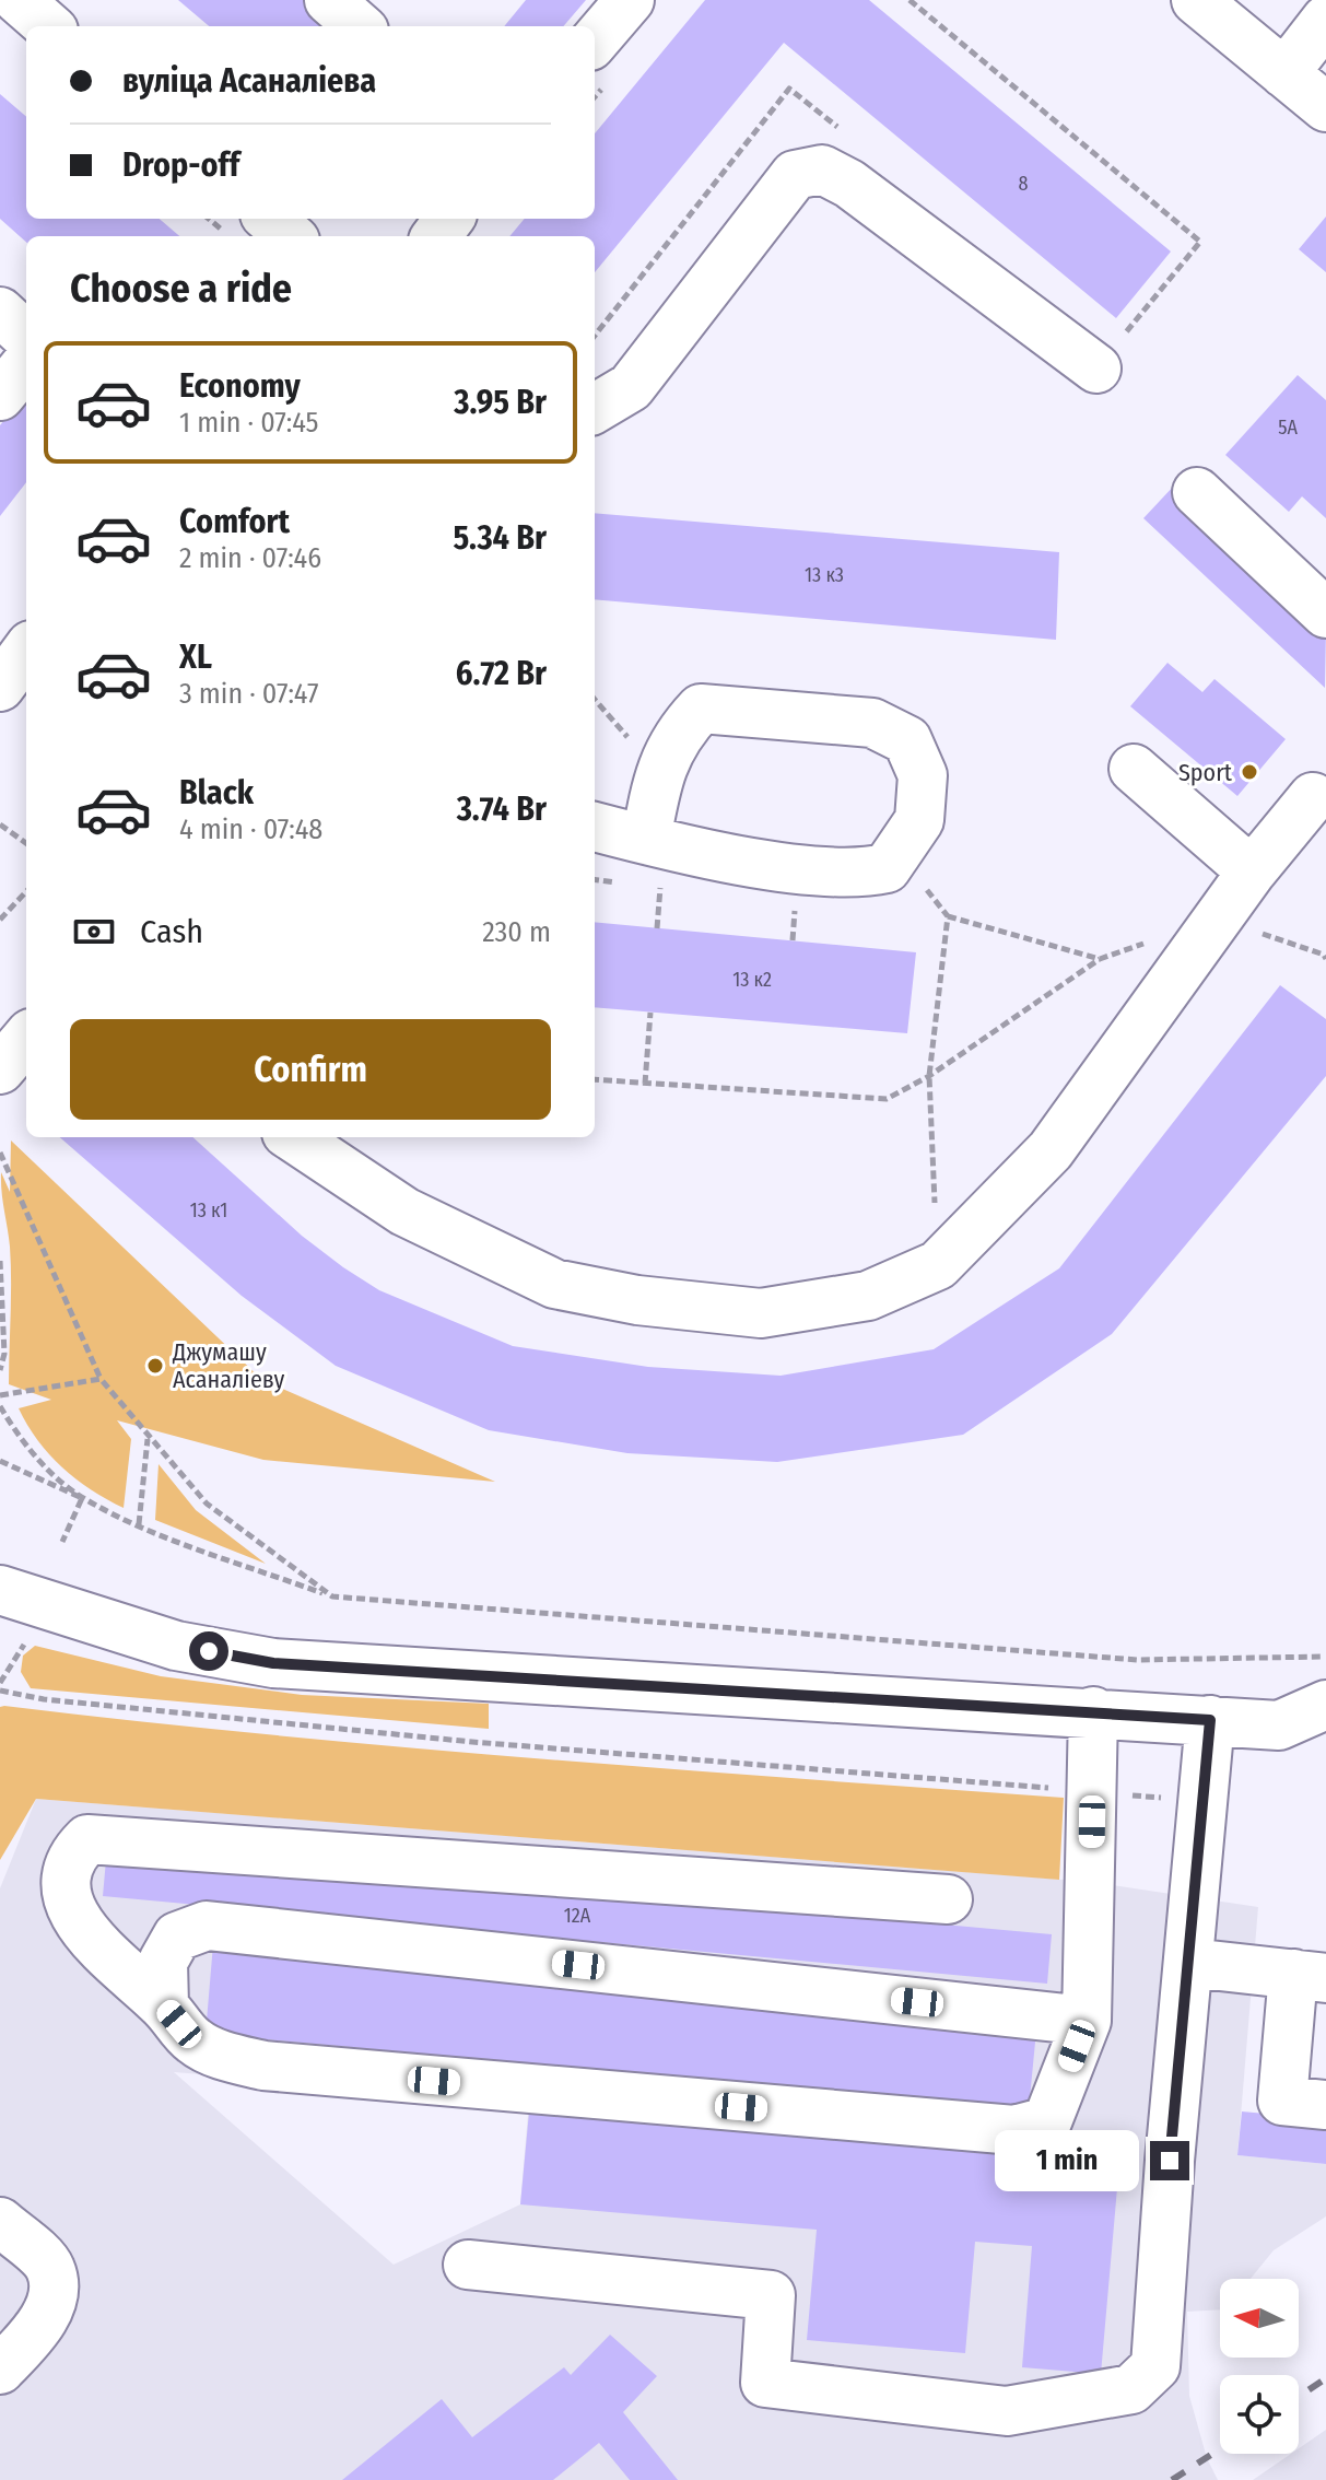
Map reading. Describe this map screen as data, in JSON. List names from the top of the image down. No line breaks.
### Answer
{"places":["Sport","Джумашу Асаналіеву"],"house_numbers":["8","5А","13 к3","13 к2","13 к1","12А"],"north":"left","page":{"banner":["вуліца Асаналіева","Drop-off"],"heading":"Choose a ride","list":[{"name":"Economy","note":"1 min · 07:45","value":"3.95 Br"},{"name":"Comfort","note":"2 min · 07:46","value":"5.34 Br"},{"name":"XL","note":"3 min · 07:47","value":"6.72 Br"},{"name":"Black","note":"4 min · 07:48","value":"3.74 Br"}],"pay":["Cash","230 m"],"buttons":"Confirm","bubble":"1 min"}}
